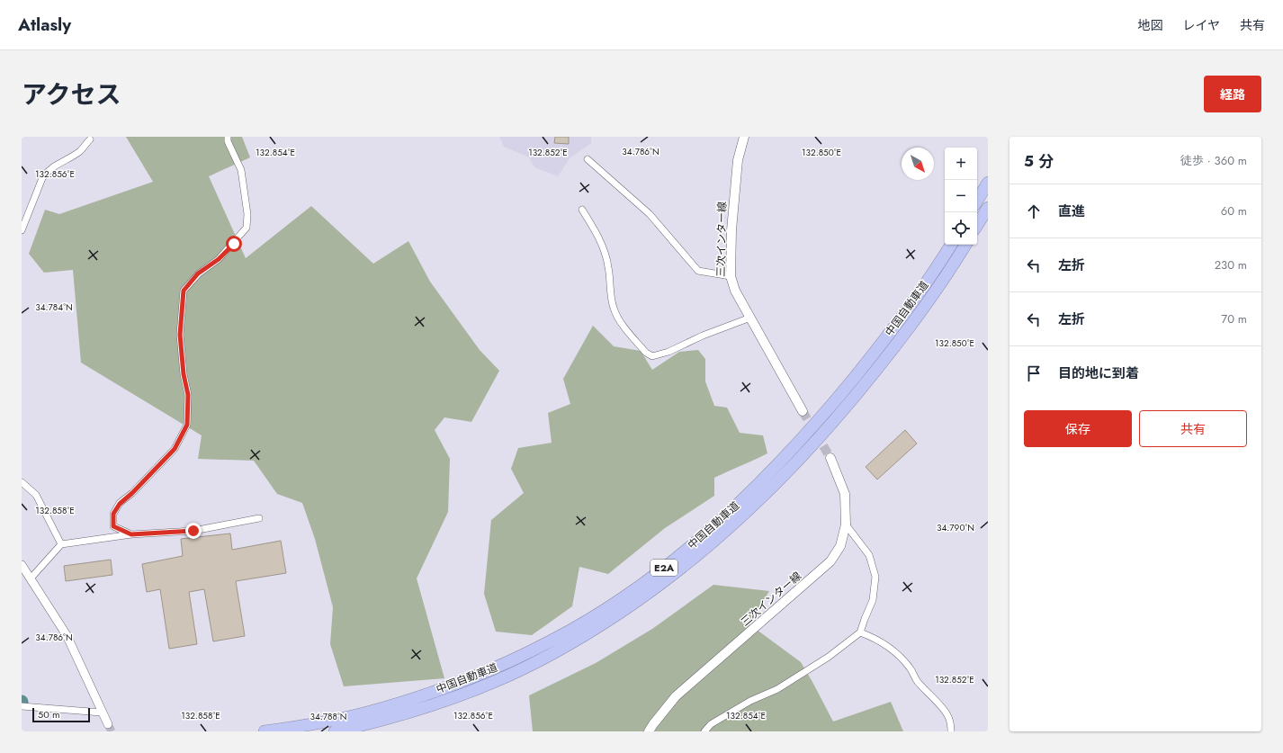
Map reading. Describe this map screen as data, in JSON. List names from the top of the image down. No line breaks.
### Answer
{"streets":{"highway":["中国自動車道","E2A"],"main road":["三次インター線"]},"scale_bar":"50 m","north":"bottom right","page":{"header":"Atlasly","nav":["地図","レイヤ","共有"],"title":"アクセス","buttons":["経路",["保存","共有"]],"heading":["5 分","徒歩 · 360 m"],"map_buttons":["+","−"],"list":[["直進","60 m"],["左折","230 m"],["左折","70 m"],"目的地に到着"],"scale":"50 m"},"coordinates":["34.786°N","132.852°E","132.854°E","132.850°E","132.856°E","34.784°N","132.858°E","34.790°N","34.788°N"]}
